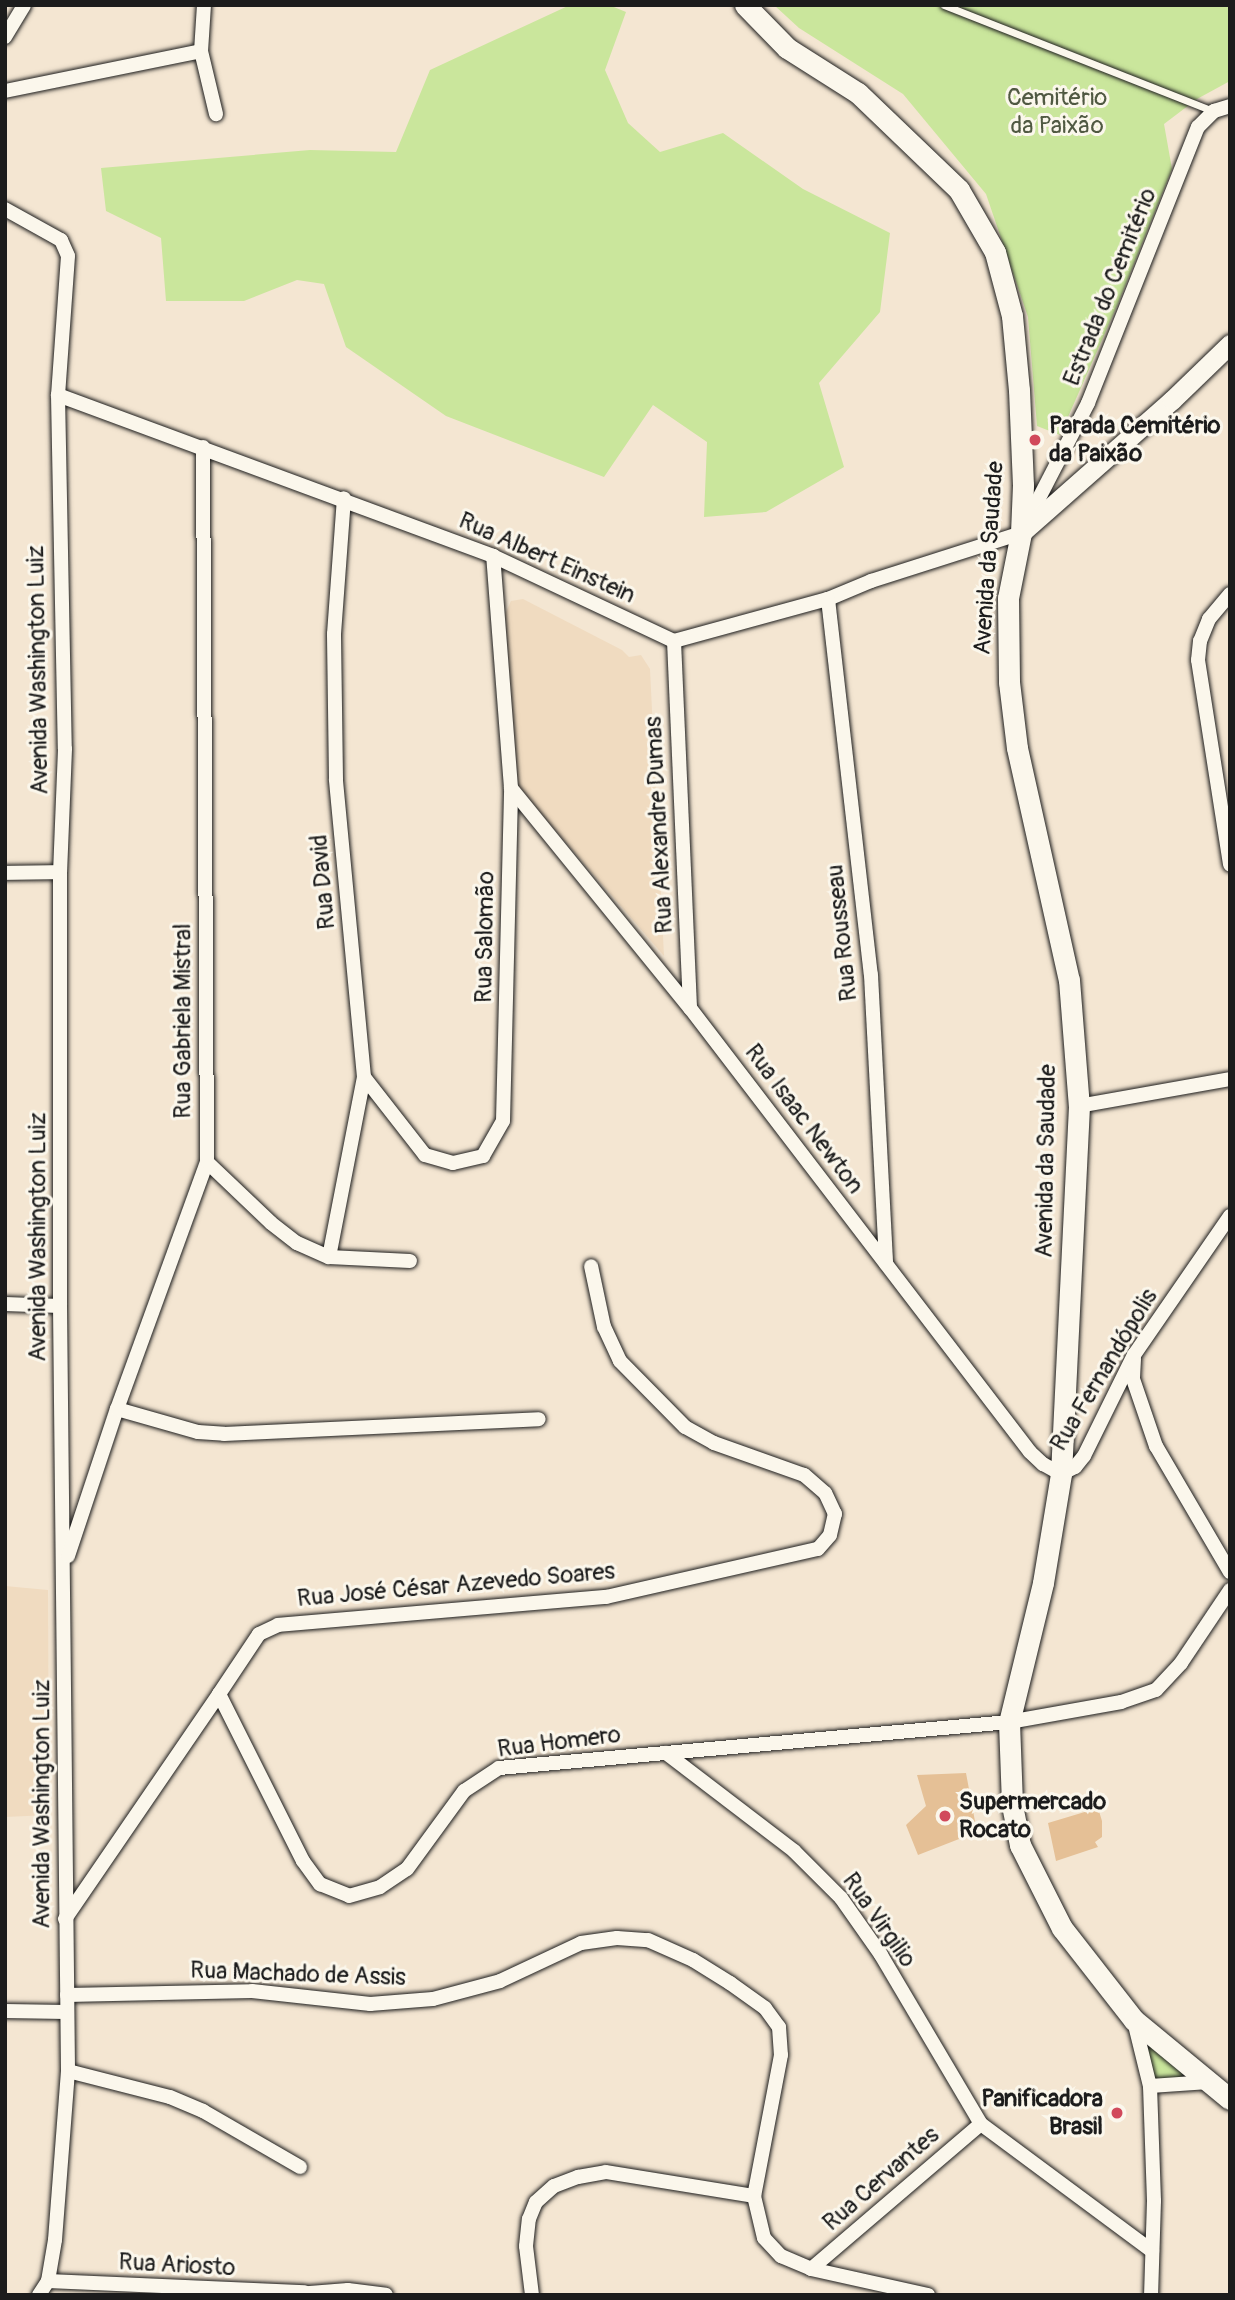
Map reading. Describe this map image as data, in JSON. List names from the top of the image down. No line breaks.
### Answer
{"streets":{"main road":["Avenida da Saudade"],"street":["Estrada do Cemitério","Rua Albert Einstein","Avenida Washington Luiz","Rua Alexandre Dumas","Rua David","Rua Rousseau","Rua Salomão","Rua Gabriela Mistral","Rua Isaac Newton","Rua Fernandópolis","Rua José César Azevedo Soares","Rua Homero","Rua Virgilio","Rua Machado de Assis","Rua Cervantes","Rua Ariosto"]},"crossings":[["Estrada do Cemitério","Avenida da Saudade"],["Rua Albert Einstein","Avenida Washington Luiz"],["Rua Albert Einstein","Rua Alexandre Dumas"],["Rua Albert Einstein","Rua David"],["Rua Albert Einstein","Rua Salomão"],["Rua Albert Einstein","Rua Gabriela Mistral"],["Avenida da Saudade","Rua Isaac Newton"],["Avenida da Saudade","Rua Fernandópolis"],["Avenida da Saudade","Rua Homero"],["Avenida Washington Luiz","Rua Gabriela Mistral"],["Avenida Washington Luiz","Rua Machado de Assis"],["Avenida Washington Luiz","Rua Ariosto"],["Rua Alexandre Dumas","Rua Isaac Newton"],["Rua David","Rua Salomão"],["Rua Rousseau","Rua Isaac Newton"],["Rua Salomão","Rua Isaac Newton"],["Rua Isaac Newton","Rua Fernandópolis"],["Rua José César Azevedo Soares","Rua Homero"],["Rua Homero","Rua Virgilio"],["Rua Virgilio","Rua Cervantes"]],"parks":["Cemitério da Paixão"],"places":["Parada Cemitério da Paixão","Supermercado Rocato","Panificadora Brasil"]}
